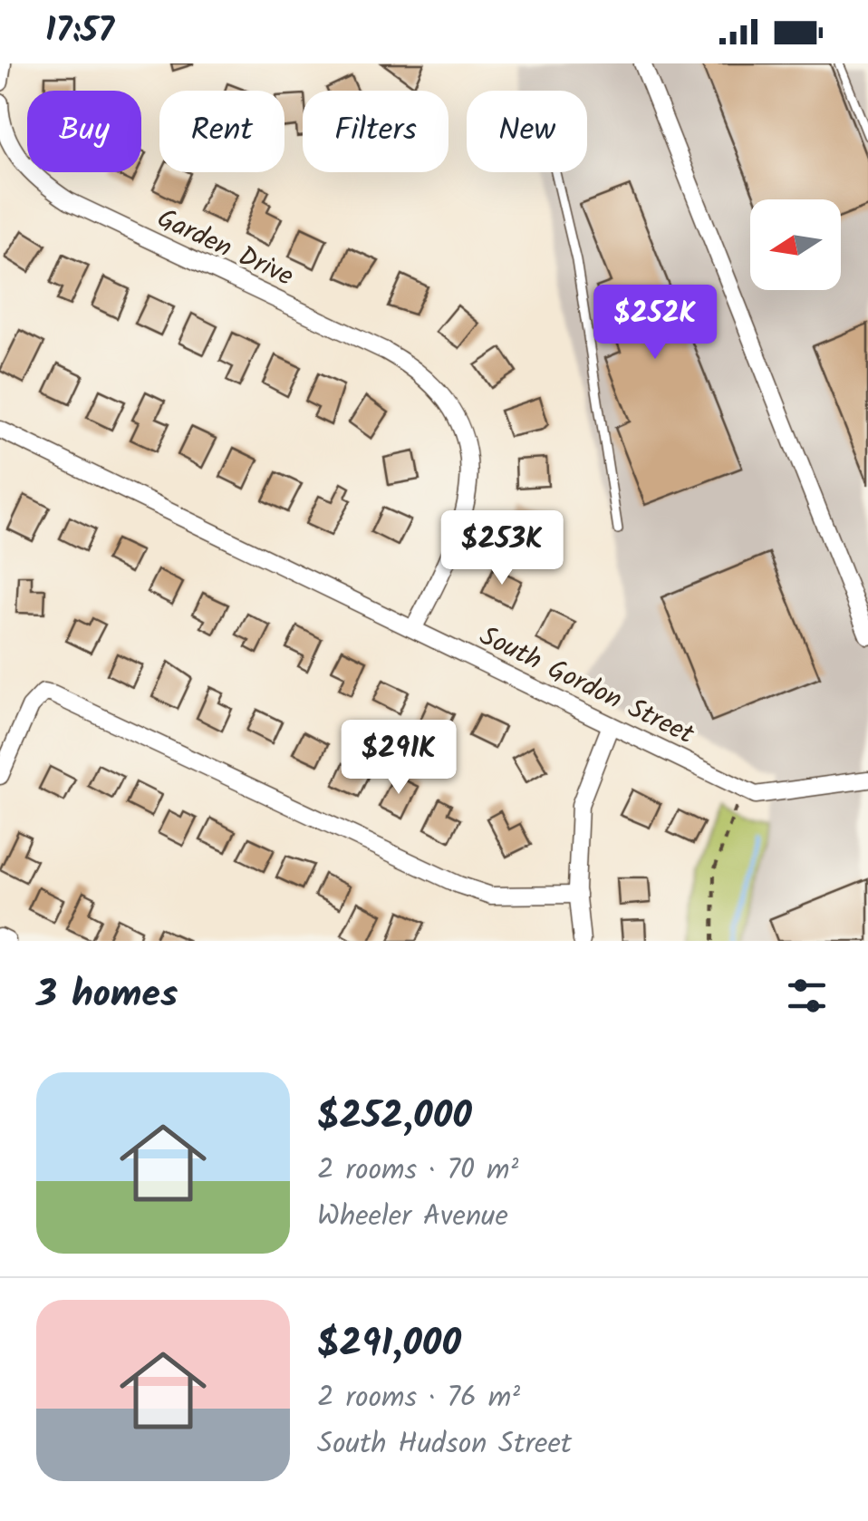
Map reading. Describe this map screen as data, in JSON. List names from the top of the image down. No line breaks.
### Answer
{"streets":{"street":["Garden Drive","South Gordon Street"]},"crossings":[["Garden Drive","South Gordon Street"]],"north":"left","page":{"status":"17:57","chip":["Buy","Rent","Filters","New"],"price":["$252K","$253K","$291K"],"heading":"3 homes","list":[{"name":"$252,000","note":"2 rooms · 70 m² · Wheeler Avenue"},{"name":"$291,000","note":"2 rooms · 76 m² · South Hudson Street"}]}}
